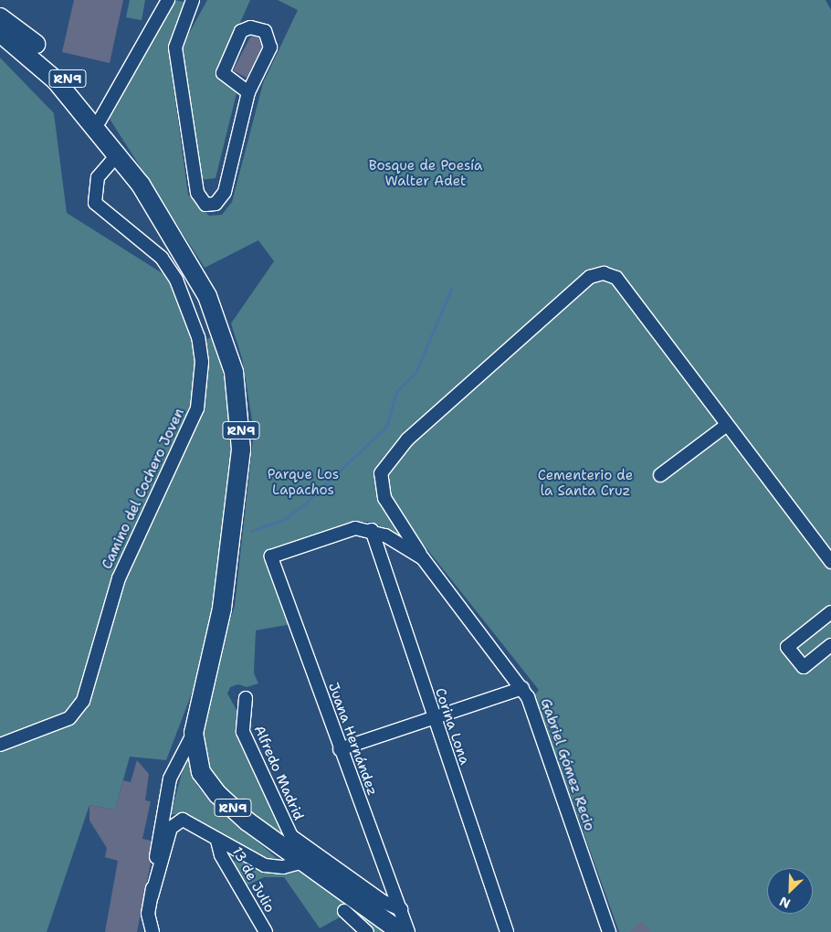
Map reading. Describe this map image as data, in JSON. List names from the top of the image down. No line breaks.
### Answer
{"streets":{"highway":["RN9"],"street":["Camino del Cochero Joven","Corina Lona","Juana Hernández","Gabriel Gómez Recio","Alfredo Madrid","13 de Julio"]},"crossings":[["RN9","Camino del Cochero Joven"],["Corina Lona","Juana Hernández"],["Corina Lona","Gabriel Gómez Recio"],["Juana Hernández","Gabriel Gómez Recio"],["Juana Hernández","Alfredo Madrid"]],"parks":["Bosque de Poesía Walter Adet","Parque Los Lapachos","Cementerio de la Santa Cruz"],"north":"bottom left"}
